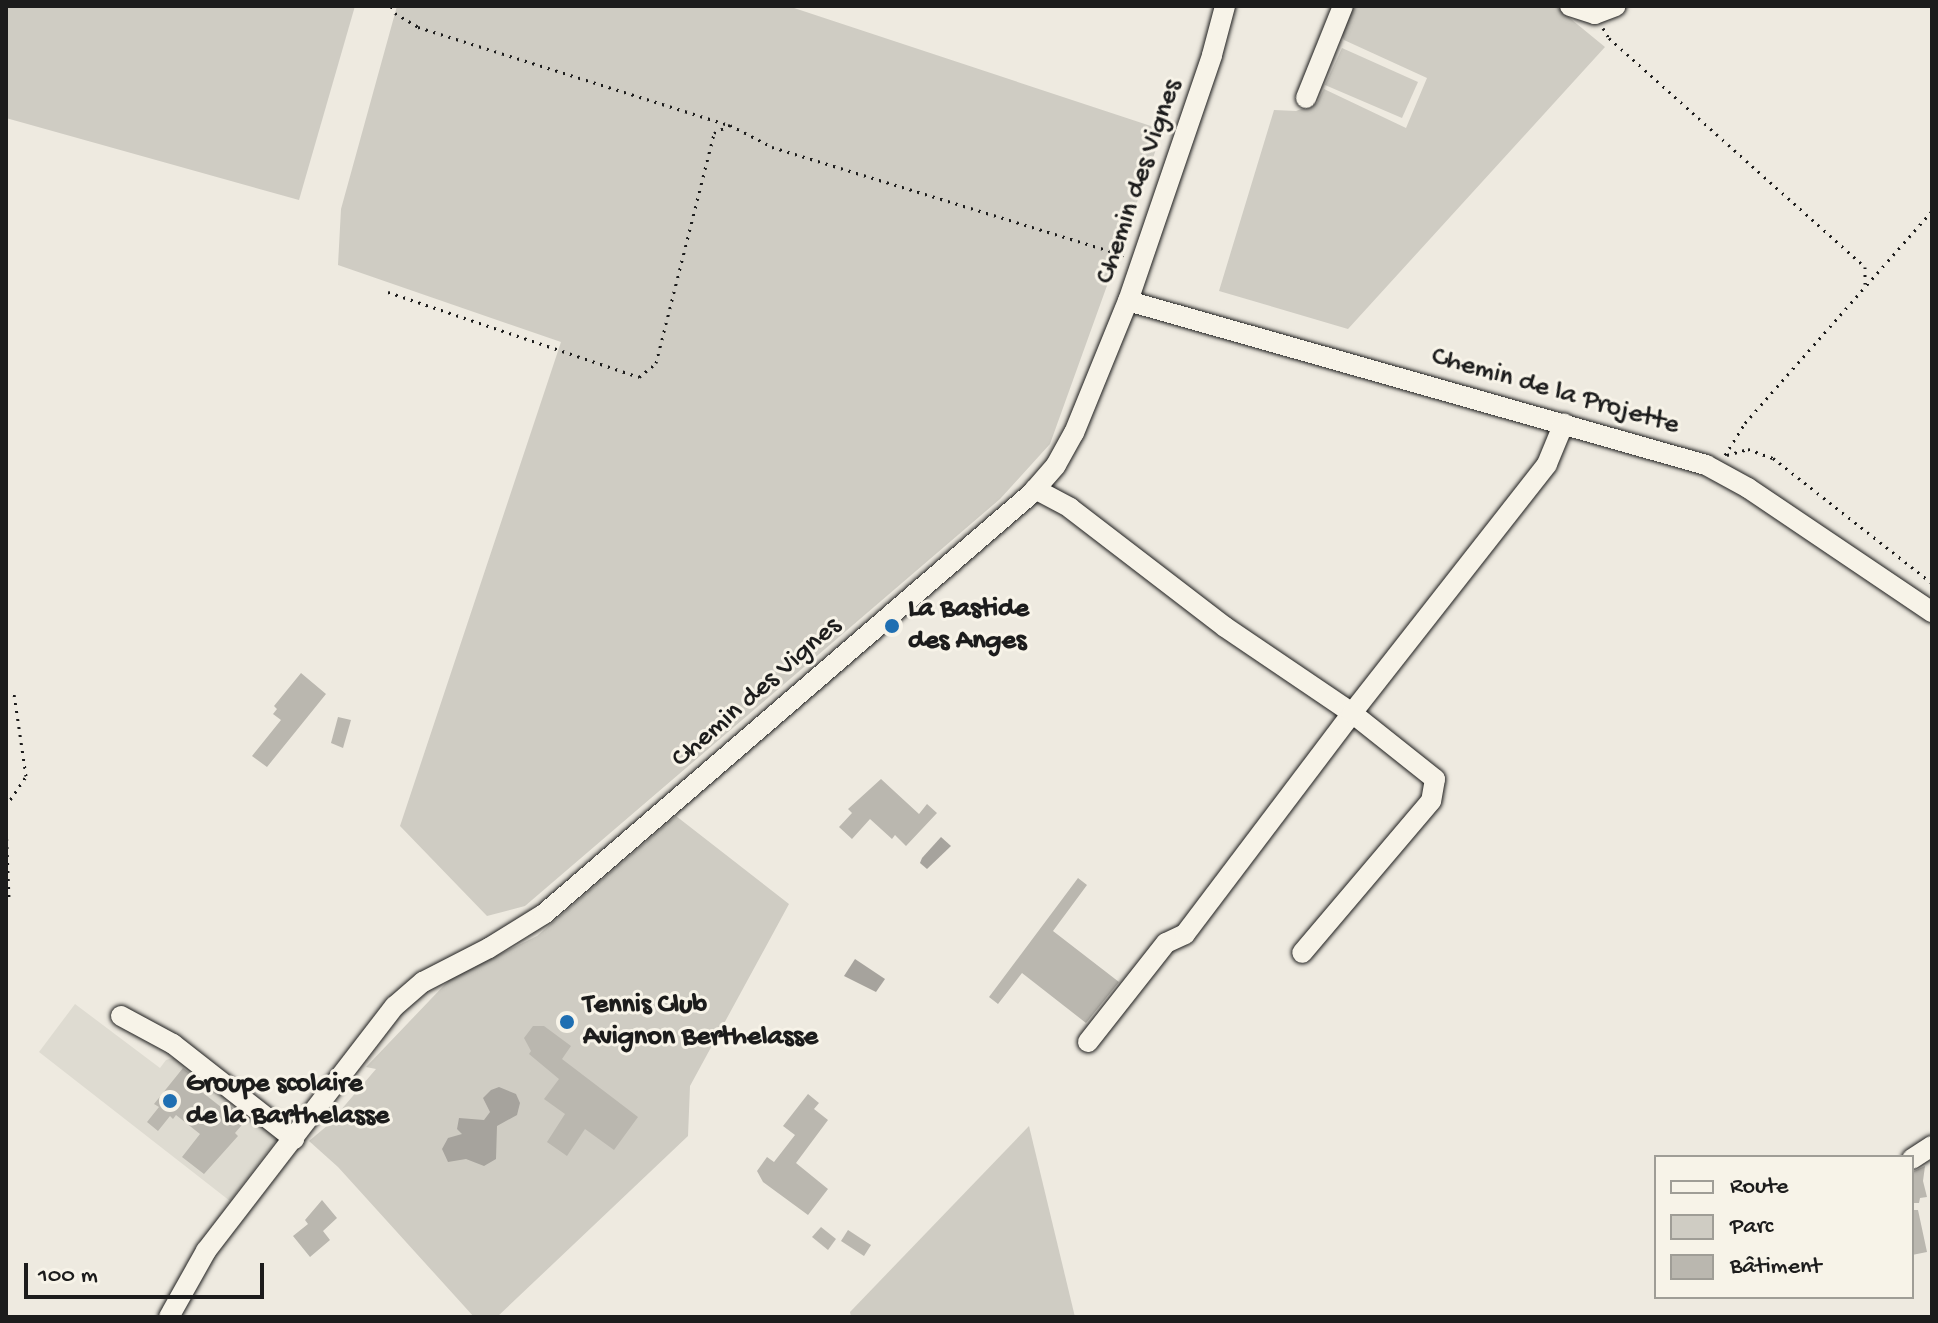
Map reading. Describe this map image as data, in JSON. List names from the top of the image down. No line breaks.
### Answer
{"streets":{"street":["Chemin des Vignes","Chemin de la Projette"]},"crossings":[["Chemin des Vignes","Chemin de la Projette"]],"places":["La Bastide des Anges","Tennis Club Avignon Berthelasse","Groupe scolaire de la Barthelasse"],"legend":["Route","Parc","Bâtiment"],"scale_bar":"100 m"}
